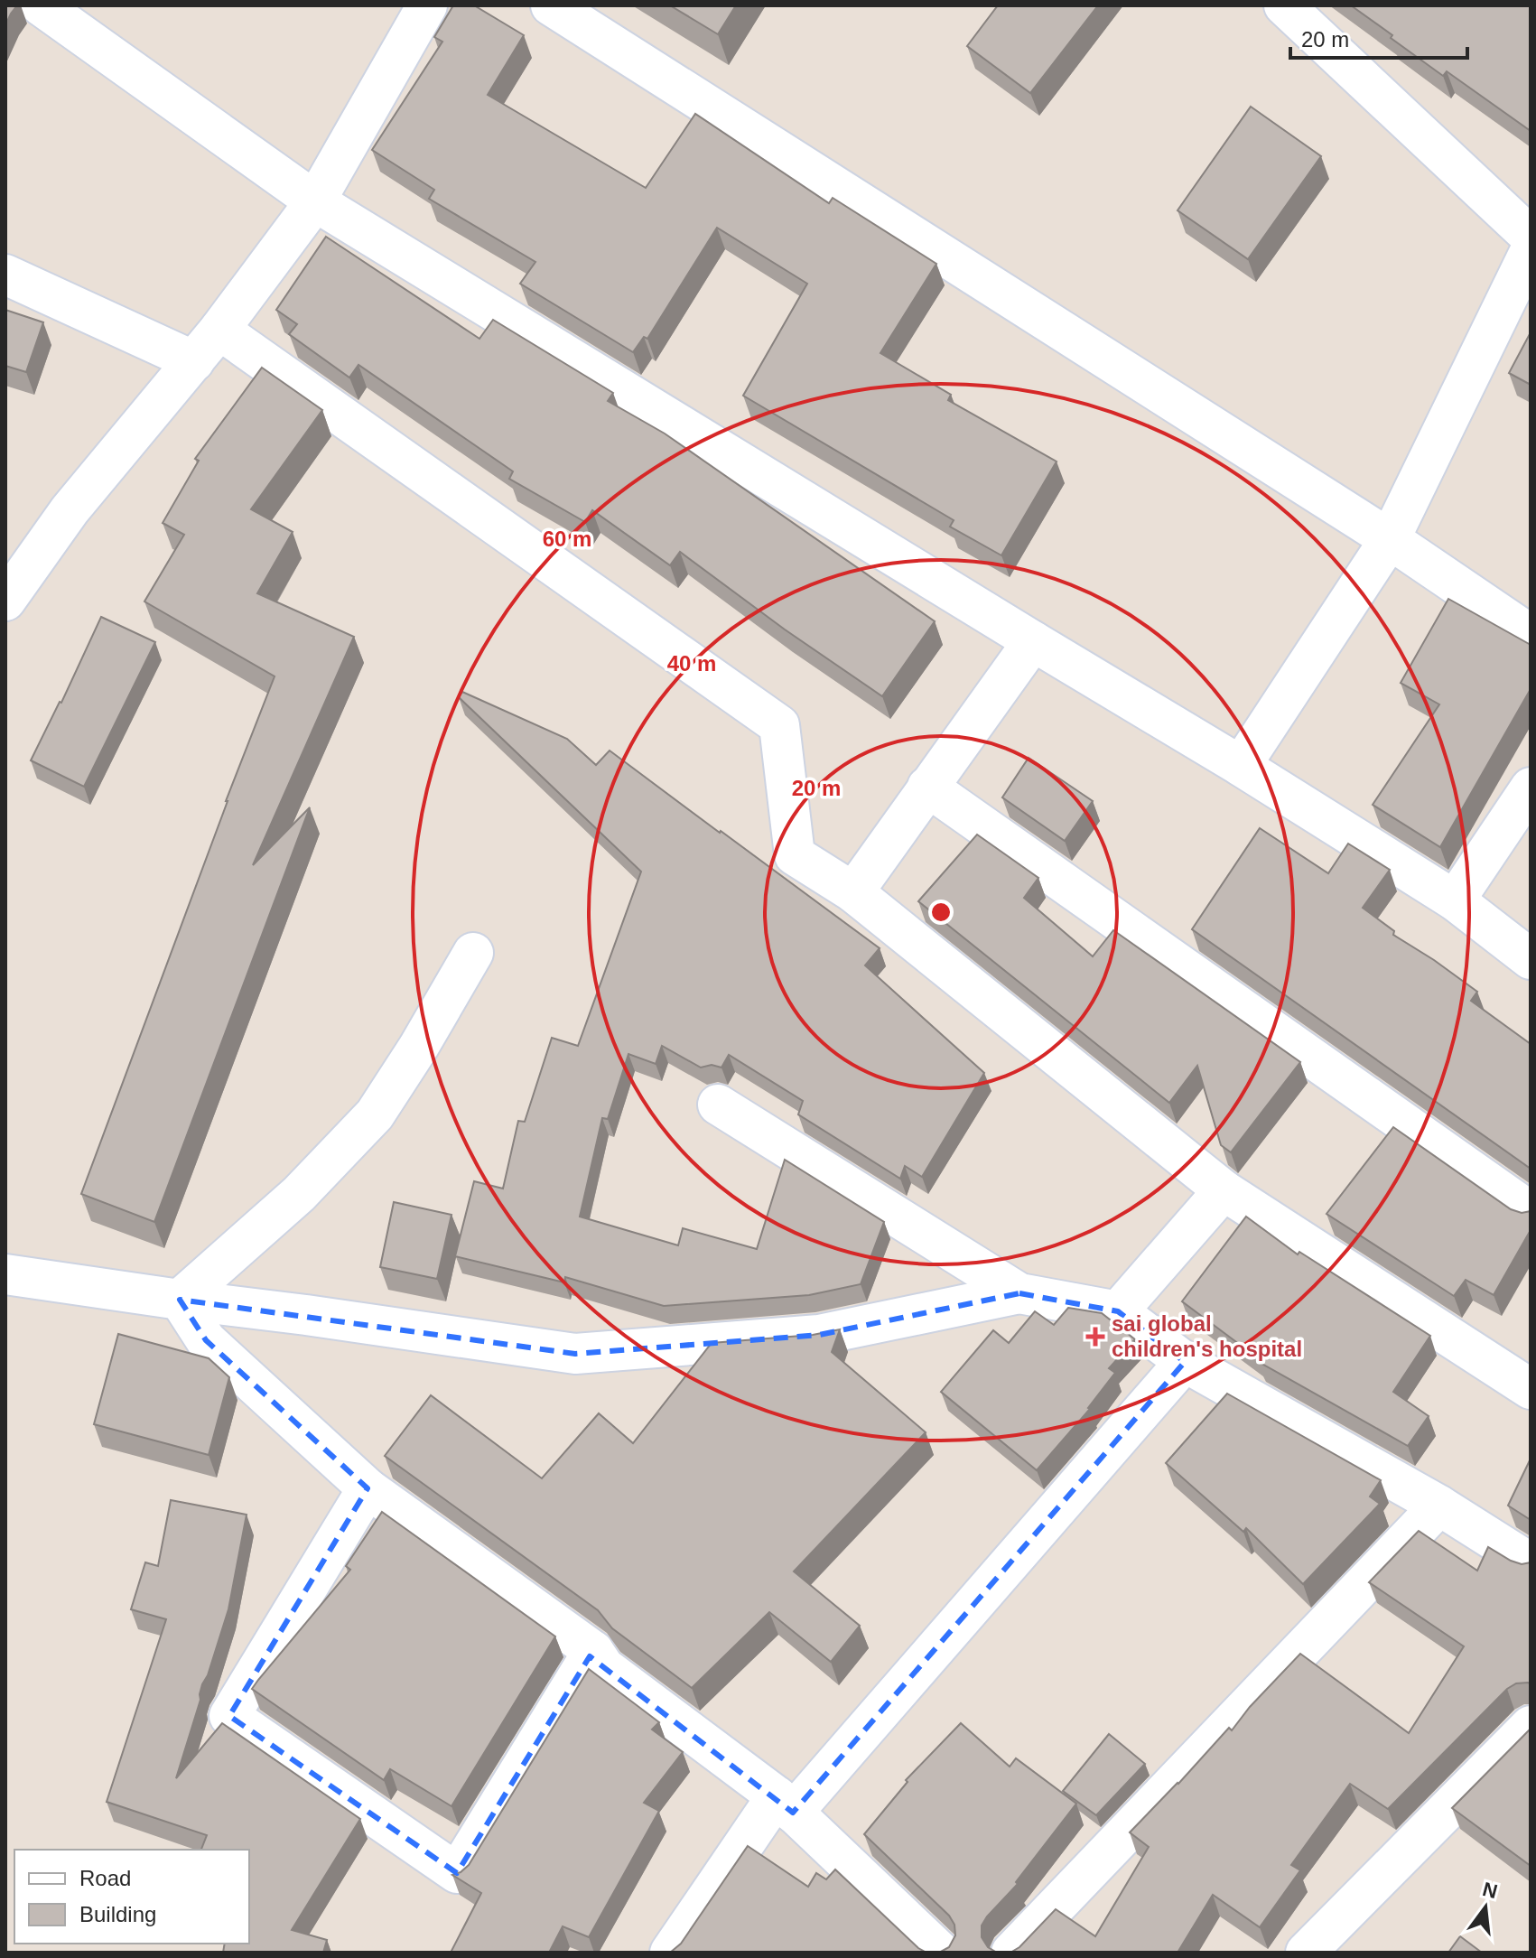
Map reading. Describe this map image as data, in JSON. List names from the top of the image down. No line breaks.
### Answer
{"places":{"health":["sai global children's hospital"]},"legend":["Road","Building"],"scale_bar":"20 m","north":"top","rings":["60 m","40 m","20 m"]}
